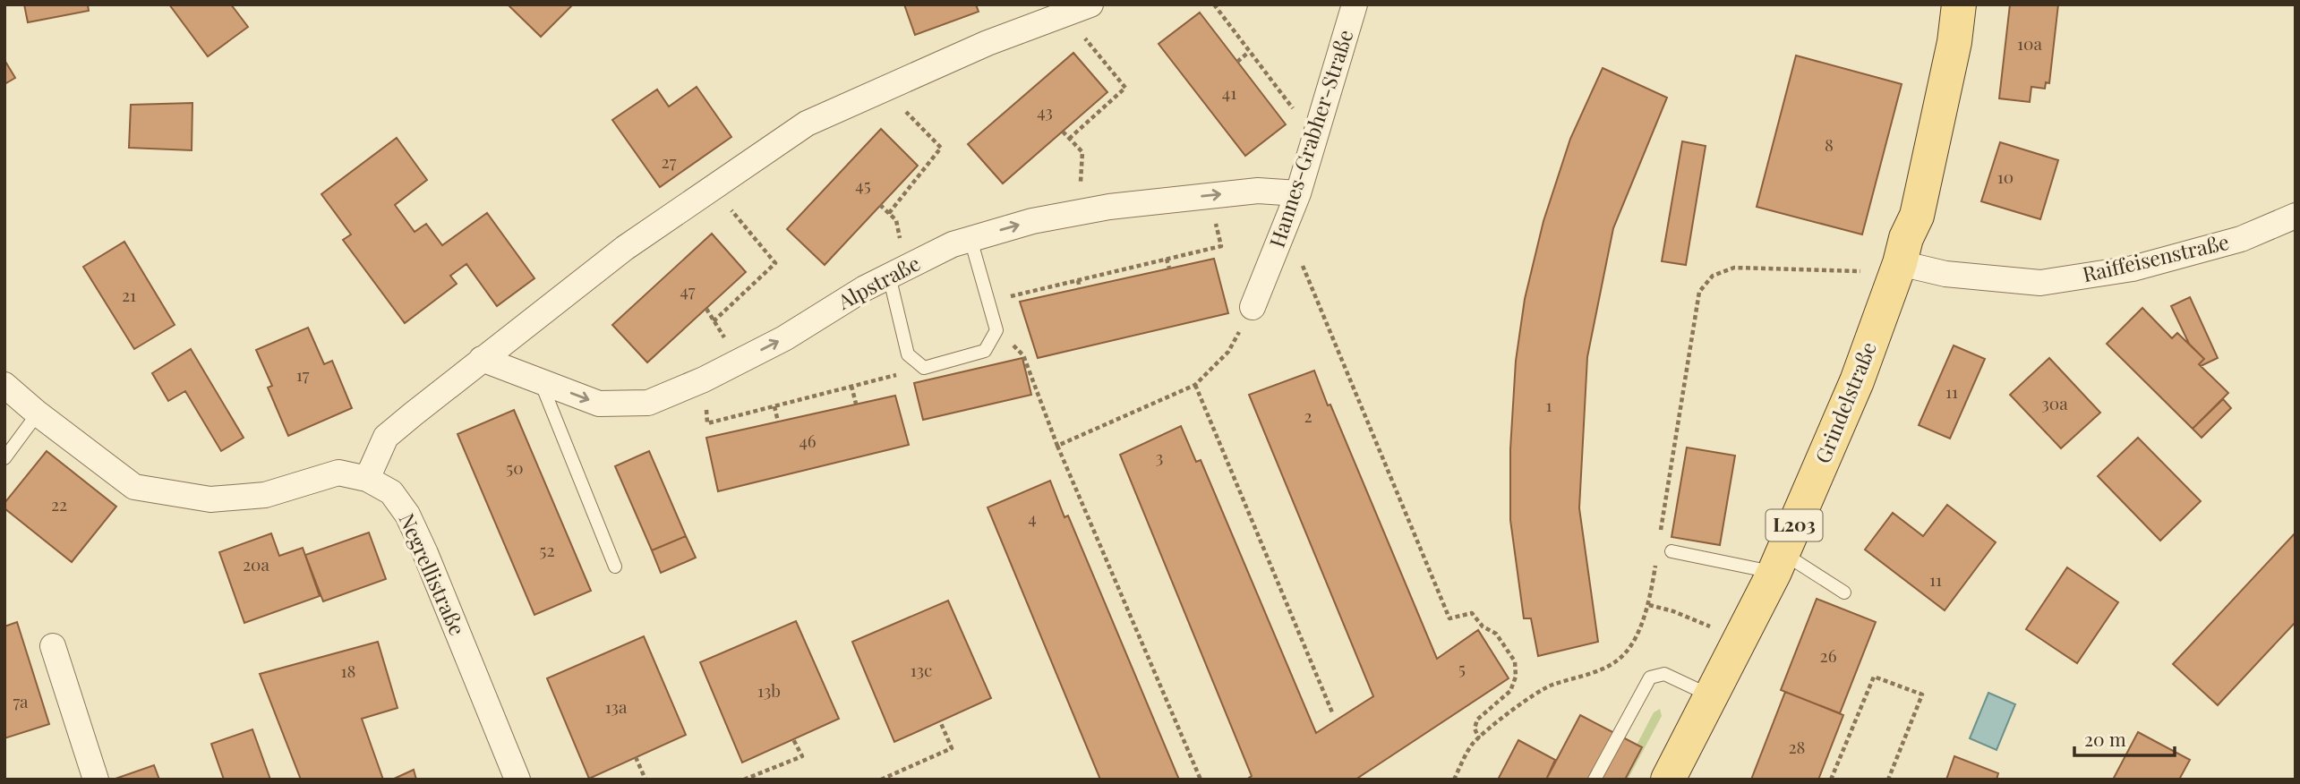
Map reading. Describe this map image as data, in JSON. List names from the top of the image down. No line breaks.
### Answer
{"streets":{"main road":["Grindelstraße","L203"],"street":["Hannes-Grabher-Straße","Raiffeisenstraße","Alpstraße","Negrellistraße"]},"crossings":[["Hannes-Grabher-Straße","Alpstraße"],["Raiffeisenstraße","Grindelstraße"]],"house_numbers":["10a","41","43","8","27","10","45","47","21","17","11","30a","1","2","46","3","50","22","4","52","20a","11","26","5","13c","18","13b","7a","13a","28"],"scale_bar":"20 m"}
